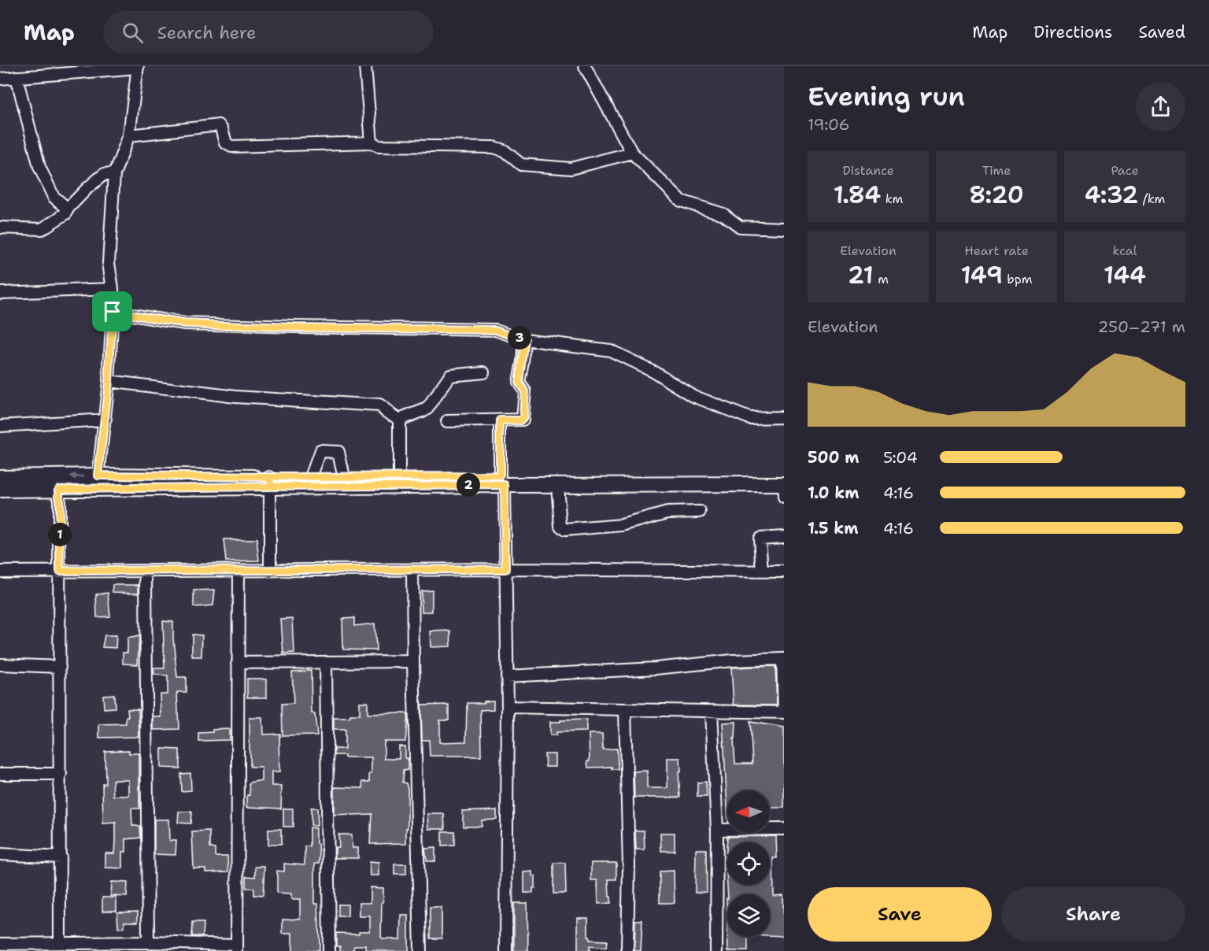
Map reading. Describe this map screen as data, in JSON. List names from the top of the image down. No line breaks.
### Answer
{"north":"left","page":{"header":"Map","search":"Search here","nav":["Map","Directions","Saved"],"heading":["Evening run","19:06"],"stats":[["Distance","1.84 km"],["Time","8:20"],["Pace","4:32 /km"],["Elevation","21 m"],["Heart rate","149 bpm"],["kcal","144"]],"chart":["Elevation","250–271 m"],"pins":["3","2","1"],"list":[{"name":"500 m","note":"5:04"},{"name":"1.0 km","note":"4:16"},{"name":"1.5 km","note":"4:16"}],"buttons":["Save","Share"]}}
